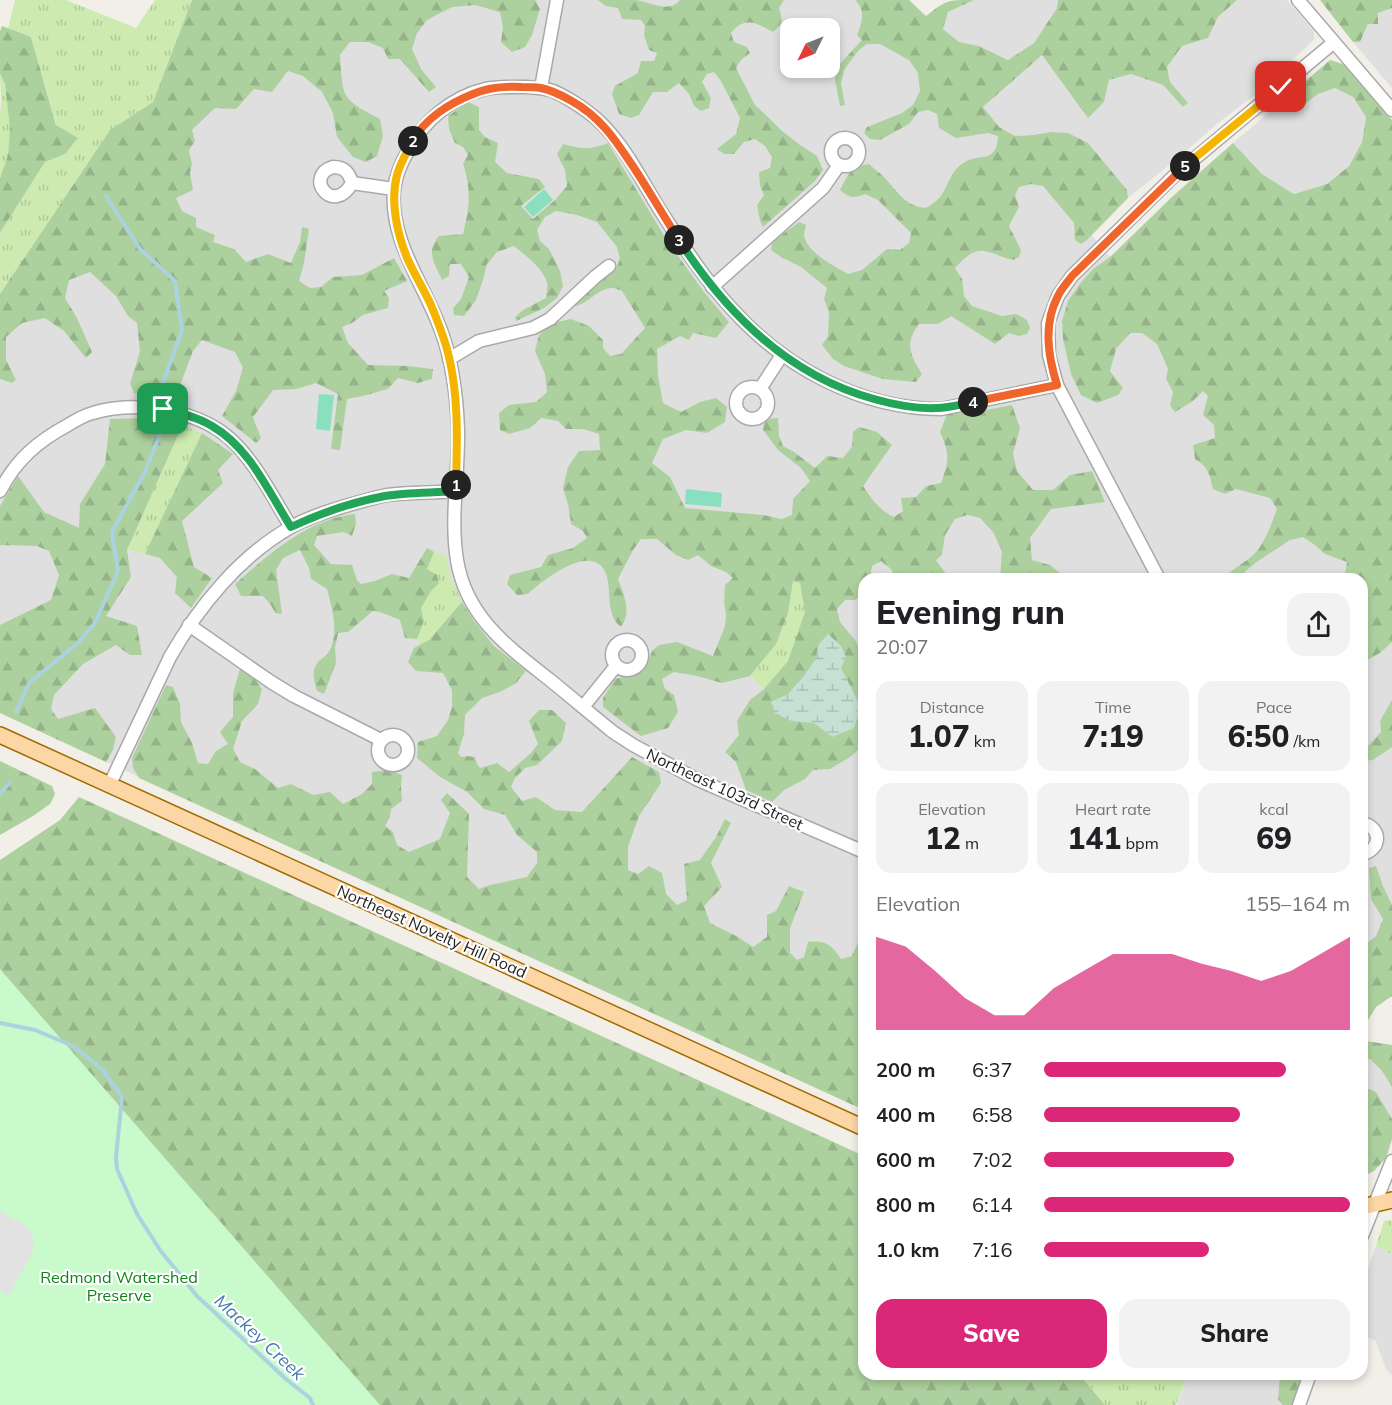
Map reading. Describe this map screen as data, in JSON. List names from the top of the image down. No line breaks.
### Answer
{"streets":{"main road":["Northeast Novelty Hill Road"],"street":["Northeast 103rd Street"]},"water":["Mackey Creek"],"parks":["Redmond Watershed Preserve"],"north":"bottom left","page":{"pins":["2","5","3","4","1"],"heading":["Evening run","20:07"],"stats":[["Distance","1.07 km"],["Time","7:19"],["Pace","6:50 /km"],["Elevation","12 m"],["Heart rate","141 bpm"],["kcal","69"]],"chart":["Elevation","155–164 m"],"list":[{"name":"200 m","note":"6:37"},{"name":"400 m","note":"6:58"},{"name":"600 m","note":"7:02"},{"name":"800 m","note":"6:14"},{"name":"1.0 km","note":"7:16"}],"buttons":["Save","Share"]}}
